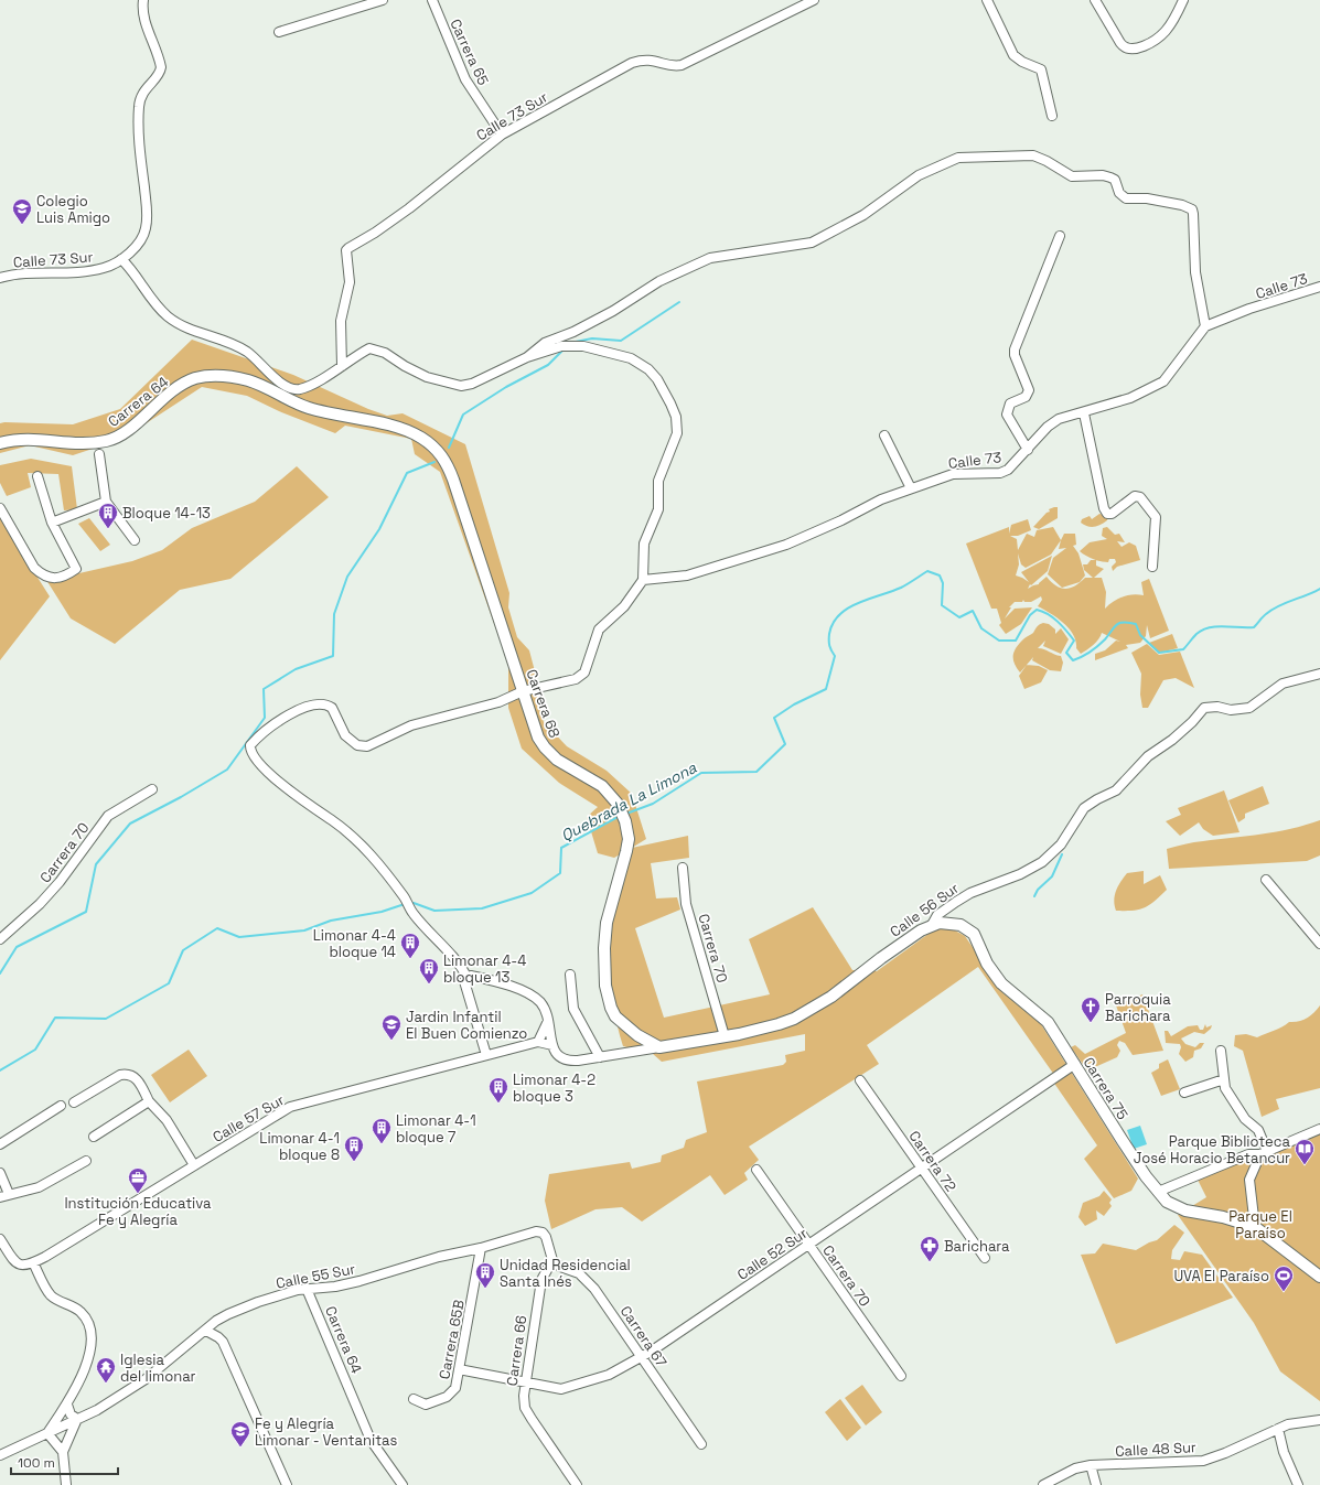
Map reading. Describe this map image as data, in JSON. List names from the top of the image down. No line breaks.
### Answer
{"streets":{"street":["Carrera 65","Calle 73 Sur","Calle 73","Carrera 64","Carrera 68","Carrera 70","Calle 56 Sur","Carrera 75","Calle 57 Sur","Carrera 72","Calle 52 Sur","Calle 55 Sur","Carrera 67","Carrera 65B","Carrera 66","Calle 48 Sur"]},"crossings":[["Carrera 65","Calle 73 Sur"],["Carrera 64","Carrera 68"],["Carrera 64","Calle 55 Sur"],["Carrera 68","Calle 56 Sur"],["Carrera 70","Calle 56 Sur"],["Carrera 70","Calle 52 Sur"],["Calle 56 Sur","Carrera 75"],["Calle 56 Sur","Calle 57 Sur"],["Carrera 75","Calle 52 Sur"],["Carrera 72","Calle 52 Sur"],["Calle 52 Sur","Carrera 67"],["Calle 52 Sur","Carrera 65B"],["Calle 52 Sur","Carrera 66"],["Calle 55 Sur","Carrera 67"],["Calle 55 Sur","Carrera 65B"],["Calle 55 Sur","Carrera 66"],["Carrera 67","Carrera 66"]],"water":["Quebrada La Limona"],"parks":["Parque El Paraíso"],"places":{"school or university":["Colegio Luis Amigo","Jardin Infantil El Buen Comienzo","Fe y Alegría Limonar - Ventanitas"],"building":["Bloque 14-13","Limonar 4-4 bloque 14","Limonar 4-4 bloque 13","Limonar 4-2 bloque 3","Limonar 4-1 bloque 7","Limonar 4-1 bloque 8","Unidad Residencial Santa Inés"],"church":["Parroquia Barichara"],"library":["Parque Biblioteca José Horacio Betancur"],"office":["Institución Educativa Fe y Alegría"],"pharmacy":["Barichara"],"sports":["UVA El Paraíso"],"temple":["Iglesia del limonar"]},"scale_bar":"100 m"}
